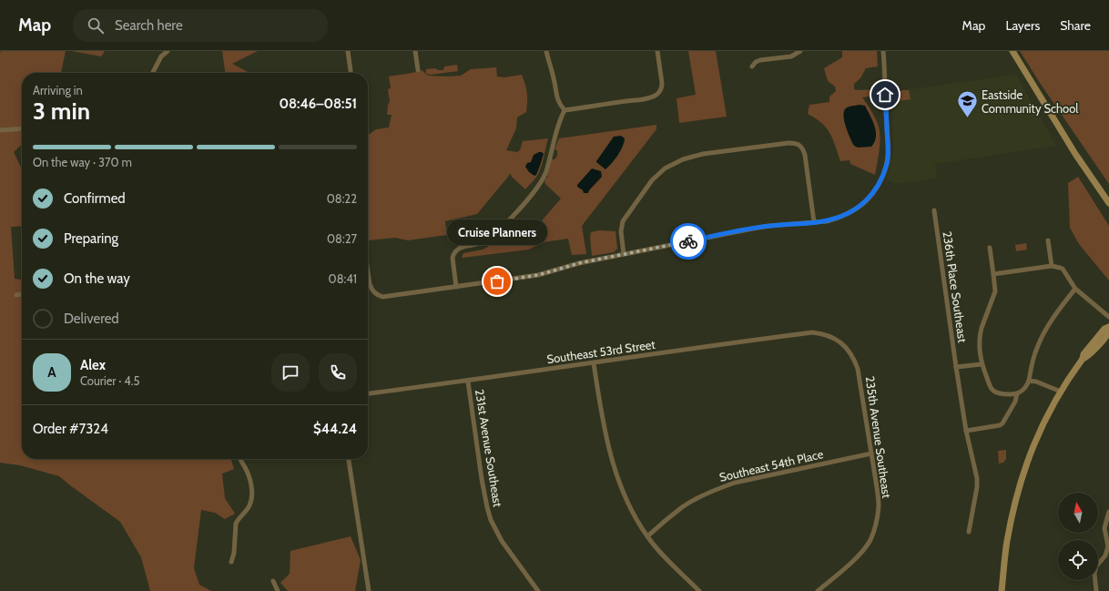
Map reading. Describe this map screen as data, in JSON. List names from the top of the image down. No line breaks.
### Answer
{"streets":{"street":["236th Place Southeast","Southeast 53rd Street","235th Avenue Southeast","231st Avenue Southeast","Southeast 54th Place"]},"crossings":[["Southeast 53rd Street","235th Avenue Southeast"],["Southeast 53rd Street","231st Avenue Southeast"],["235th Avenue Southeast","Southeast 54th Place"]],"places":{"school or university":["Eastside Community School"],"other":["Cruise Planners"]},"north":"top","page":{"header":"Map","search":"Search here","nav":["Map","Layers","Share"],"heading":["3 min","Arriving in","08:46–08:51"],"panel":["Alex","Courier · 4.5","Order #7324","$44.24"],"bar":"On the way · 370 m","list":[["Confirmed","08:22"],["Preparing","08:27"],["On the way","08:41"],"Delivered"],"bubble":"Cruise Planners","round":"A"}}
